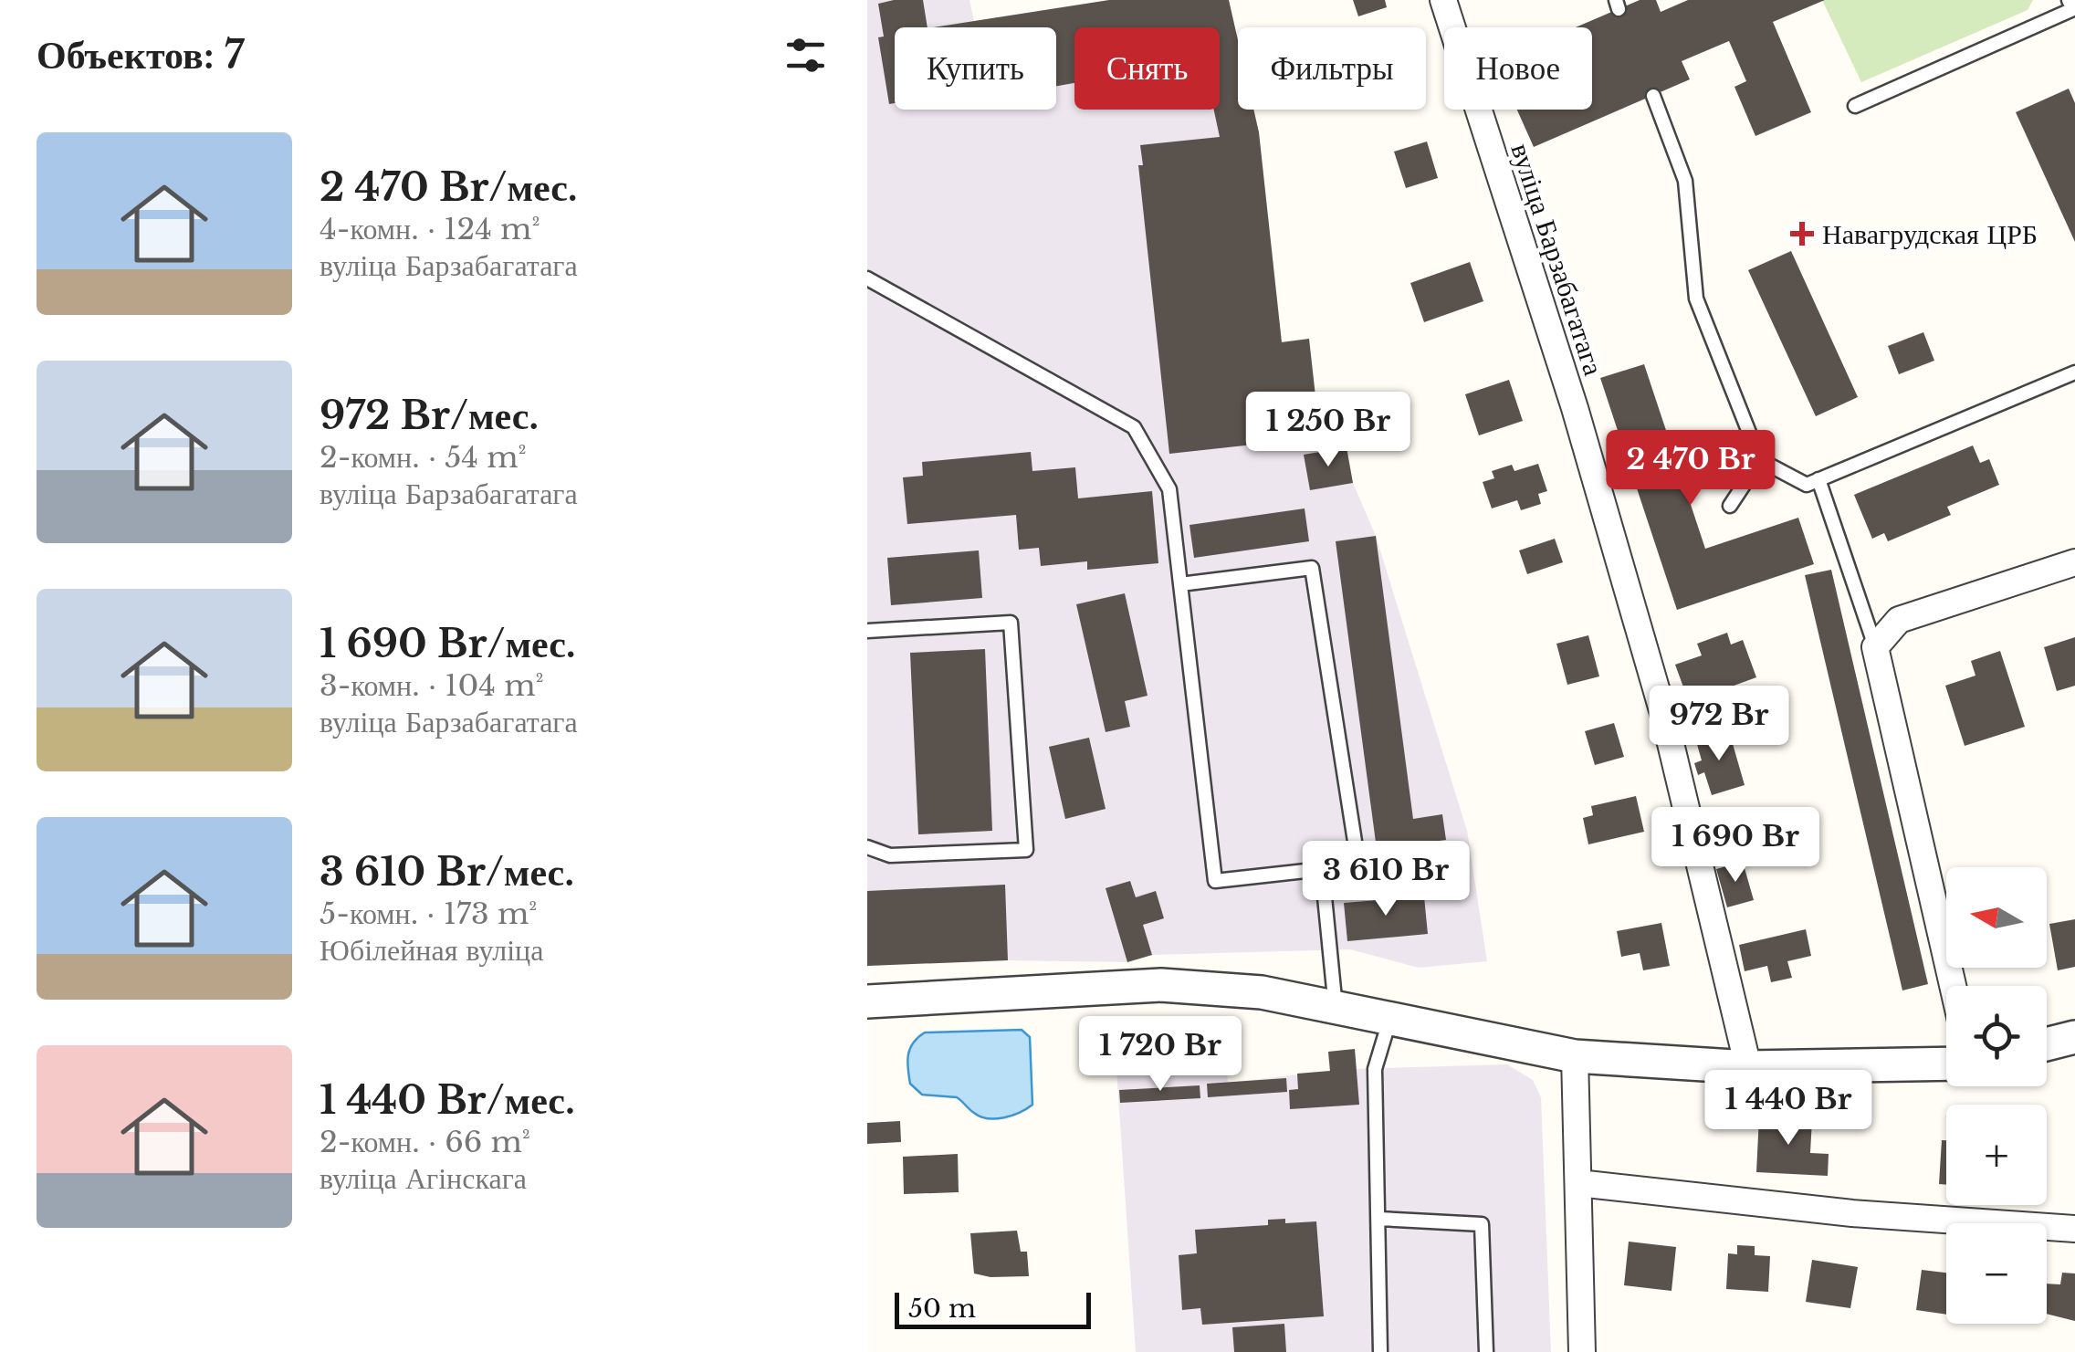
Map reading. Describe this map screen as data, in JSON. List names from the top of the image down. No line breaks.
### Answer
{"streets":{"street":["вуліца Барзабагатага"]},"places":{"health":["Навагрудская ЦРБ"]},"scale_bar":"50 m","north":"left","page":{"heading":"Объектов: 7","chip":["Купить","Снять","Фильтры","Новое"],"list":[{"name":"2 470 Br/мес.","note":"4-комн. · 124 m² · вуліца Барзабагатага"},{"name":"972 Br/мес.","note":"2-комн. · 54 m² · вуліца Барзабагатага"},{"name":"1 690 Br/мес.","note":"3-комн. · 104 m² · вуліца Барзабагатага"},{"name":"3 610 Br/мес.","note":"5-комн. · 173 m² · Юбілейная вуліца"},{"name":"1 440 Br/мес.","note":"2-комн. · 66 m² · вуліца Агінскага"}],"price":["1 250 Br","2 470 Br","972 Br","1 690 Br","3 610 Br","1 720 Br","1 440 Br"],"map_buttons":["+","−"],"scale":"50 m"}}
